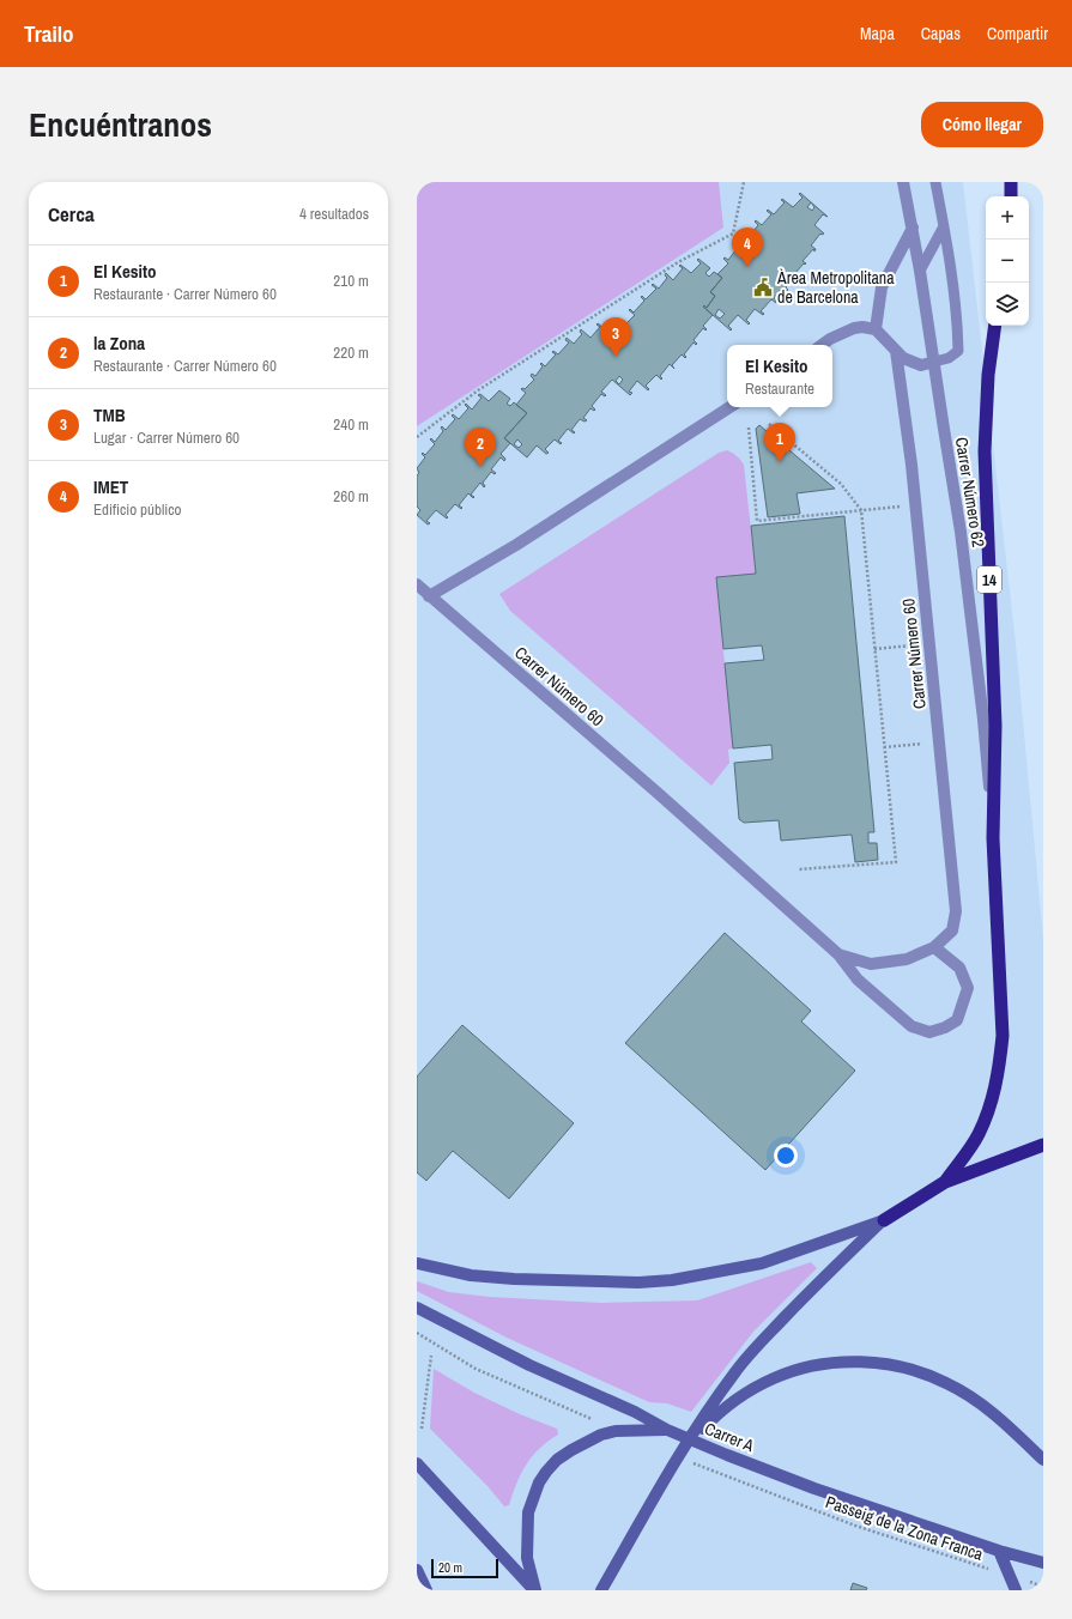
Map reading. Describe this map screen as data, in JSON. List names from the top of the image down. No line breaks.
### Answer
{"streets":{"highway":["14"],"main road":["Carrer A"],"street":["Carrer Número 62","Carrer Número 60"],"path":["Passeig de la Zona Franca"]},"crossings":[["Carrer Número 62","14"]],"places":{"public building":["Àrea Metropolitana de Barcelona"]},"scale_bar":"20 m","page":{"header":"Trailo","nav":["Mapa","Capas","Compartir"],"title":"Encuéntranos","buttons":"Cómo llegar","heading":["Cerca","4 resultados"],"map_buttons":["+","−"],"pins":["4","3","1","2"],"list":[{"mark":"1","name":"El Kesito","note":"Restaurante · Carrer Número 60","value":"210 m"},{"mark":"2","name":"la Zona","note":"Restaurante · Carrer Número 60","value":"220 m"},{"mark":"3","name":"TMB","note":"Lugar · Carrer Número 60","value":"240 m"},{"mark":"4","name":"IMET","note":"Edificio público","value":"260 m"}],"popup":["El Kesito","Restaurante"],"scale":"20 m"}}
